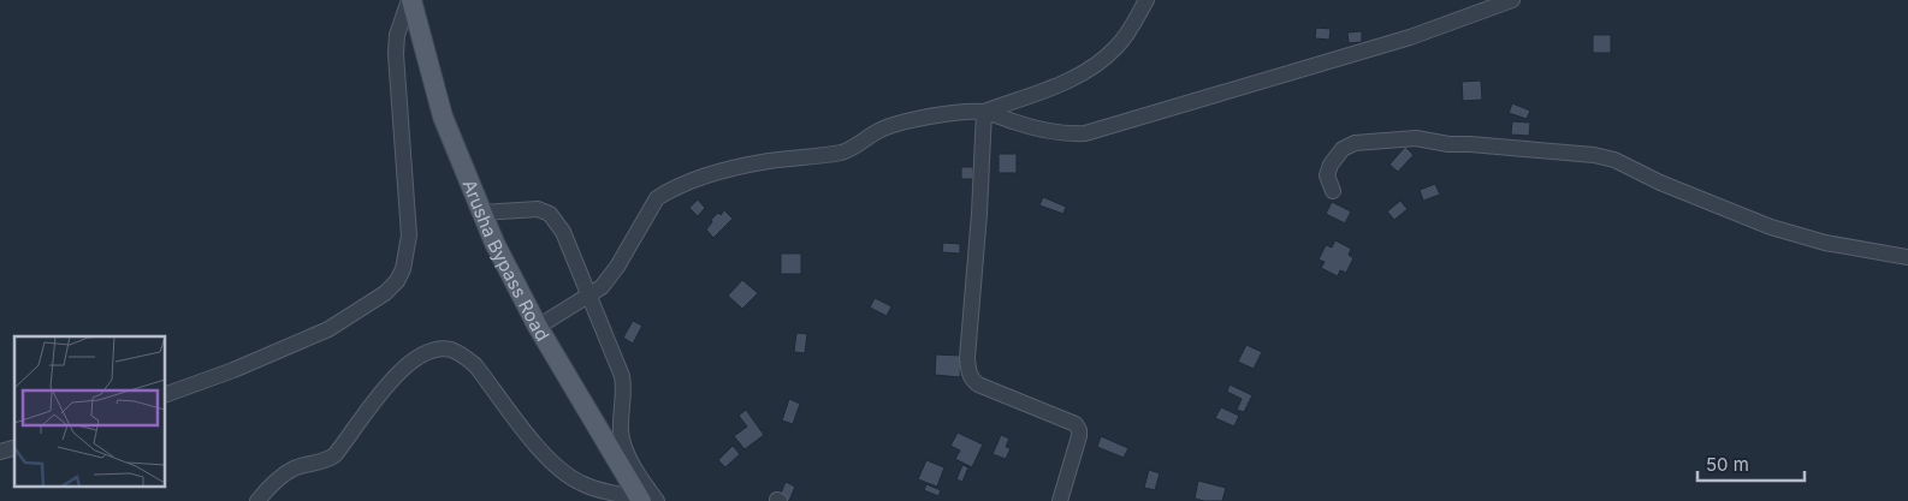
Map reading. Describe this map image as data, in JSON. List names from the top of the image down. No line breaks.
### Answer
{"streets":{"main road":["Arusha Bypass Road"]},"scale_bar":"50 m"}
